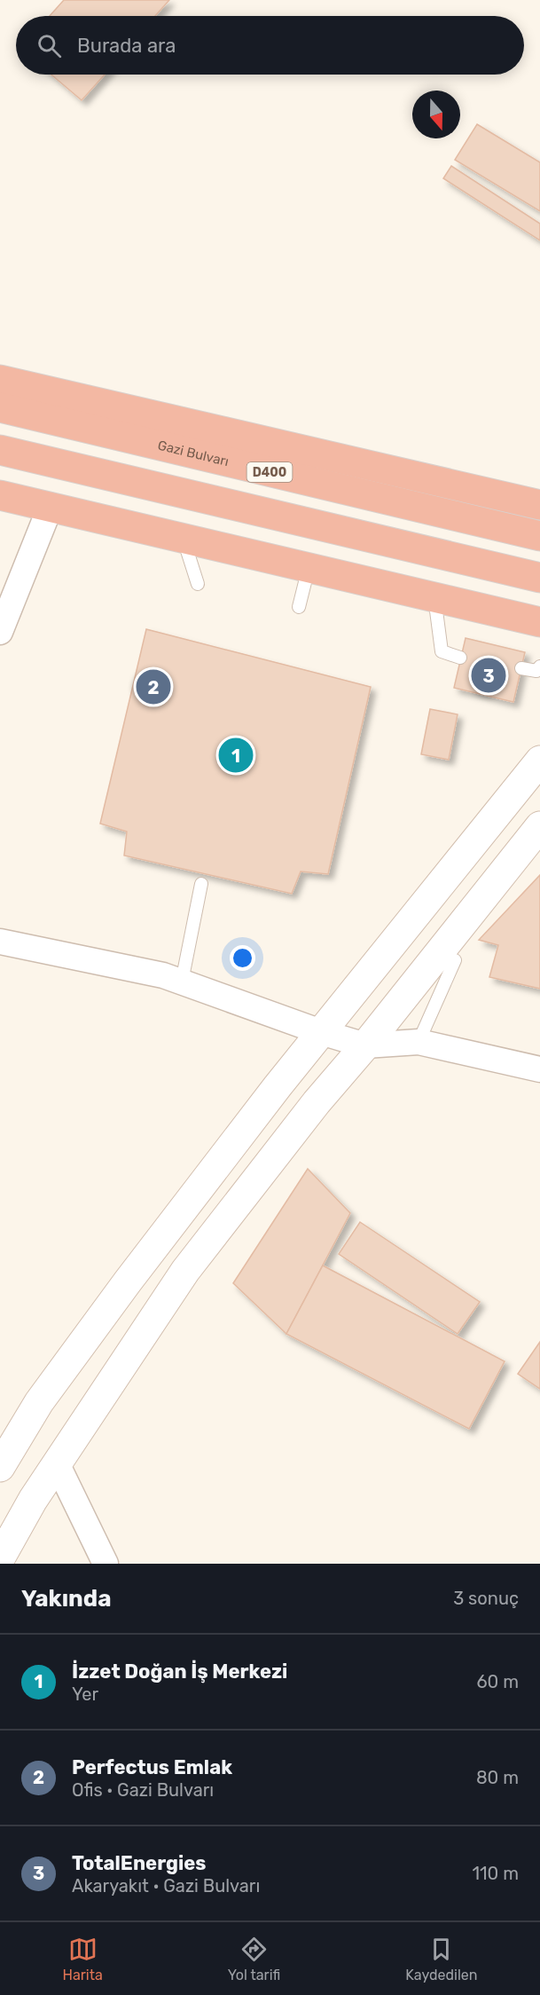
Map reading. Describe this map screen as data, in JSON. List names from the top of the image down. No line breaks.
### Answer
{"streets":{"highway":["Gazi Bulvarı","D400"]},"north":"bottom","page":{"search":"Burada ara","pins":["3","2","1"],"heading":["Yakında","3 sonuç"],"list":[{"mark":"1","name":"İzzet Doğan İş Merkezi","note":"Yer","value":"60 m"},{"mark":"2","name":"Perfectus Emlak","note":"Ofis · Gazi Bulvarı","value":"80 m"},{"mark":"3","name":"TotalEnergies","note":"Akaryakıt · Gazi Bulvarı","value":"110 m"}],"nav":["Harita","Yol tarifi","Kaydedilen"]}}
